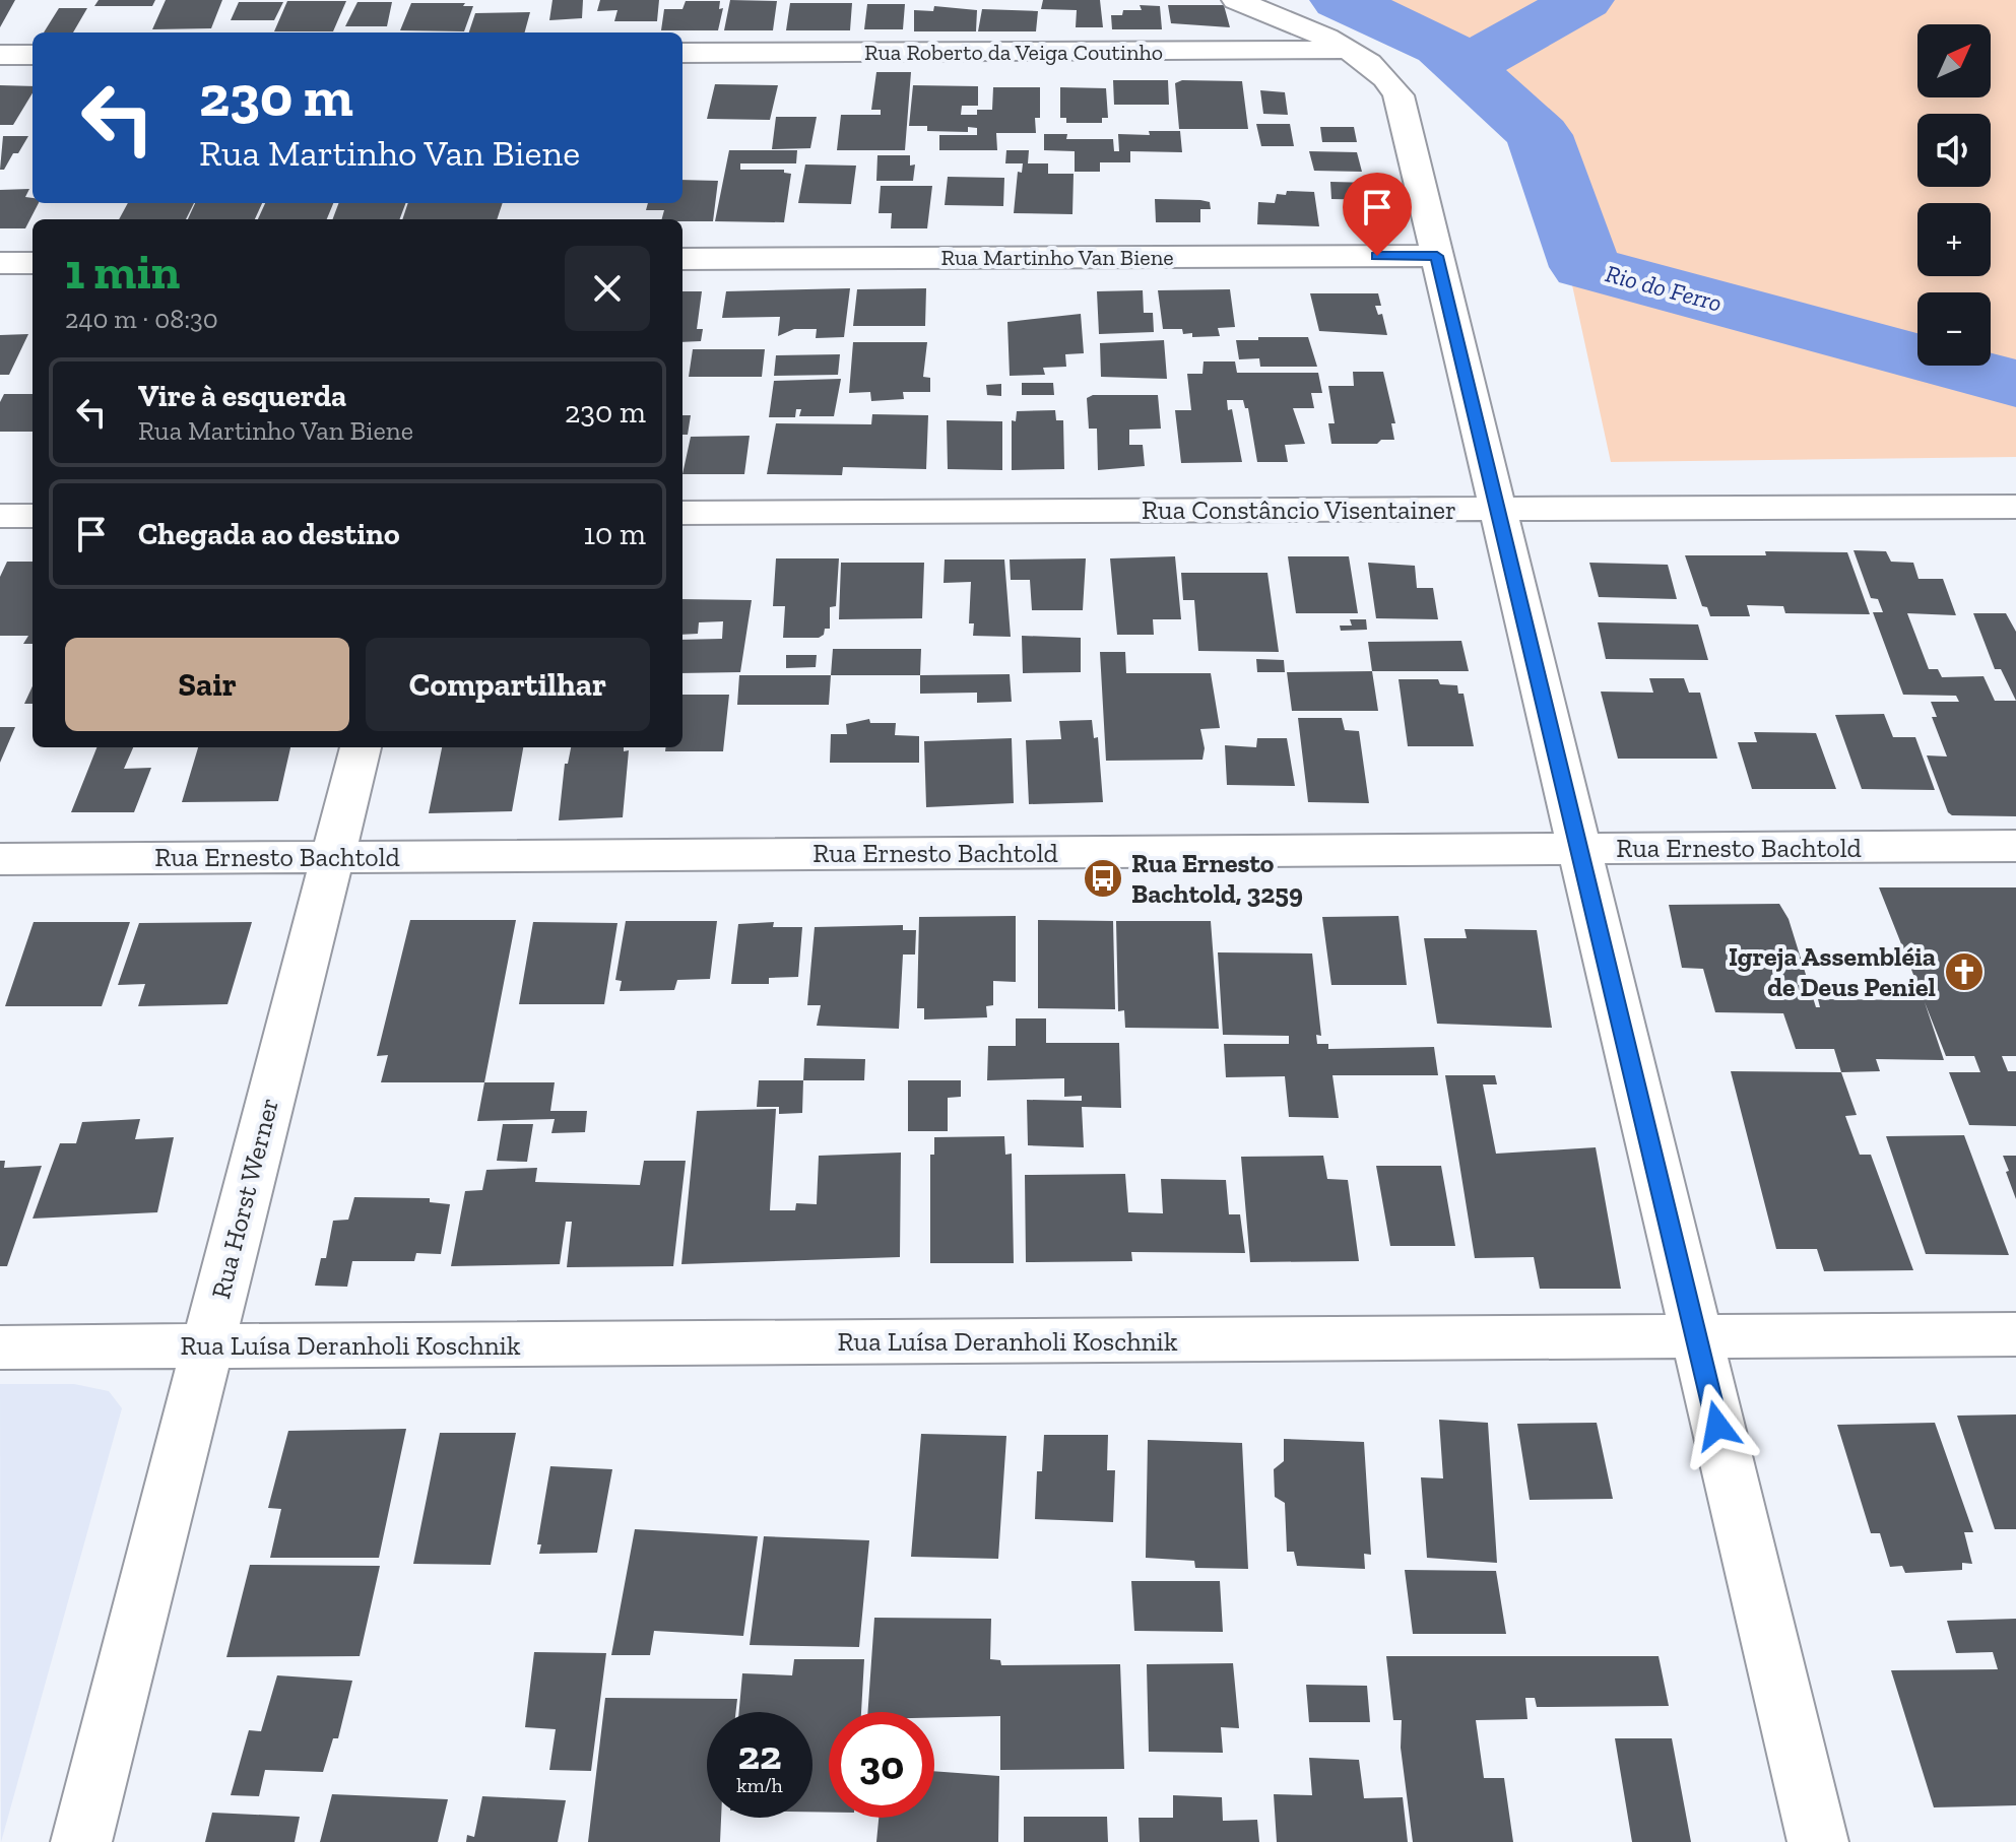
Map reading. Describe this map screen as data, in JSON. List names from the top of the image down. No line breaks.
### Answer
{"streets":{"street":["Rua Roberto da Veiga Coutinho","Rua Martinho Van Biene","Rua Constâncio Visentainer","Rua Ernesto Bachtold","Rua Horst Werner","Rua Luísa Deranholi Koschnik"]},"crossings":[["Rua Ernesto Bachtold","Rua Horst Werner"],["Rua Horst Werner","Rua Luísa Deranholi Koschnik"]],"water":["Rio do Ferro"],"places":{"bus stop":["Rua Ernesto Bachtold, 3259"],"church":["Igreja Assembléia de Deus Peniel"]},"north":"top right","page":{"map_buttons":["+","−"],"turn":["230 m","Rua Martinho Van Biene"],"heading":["1 min","240 m · 08:30"],"list":[{"name":"Vire à esquerda","note":"Rua Martinho Van Biene","value":"230 m"},{"name":"Chegada ao destino","value":"10 m"}],"buttons":["Sair","Compartilhar"],"speed":"22 km/h","limit":"30"}}
